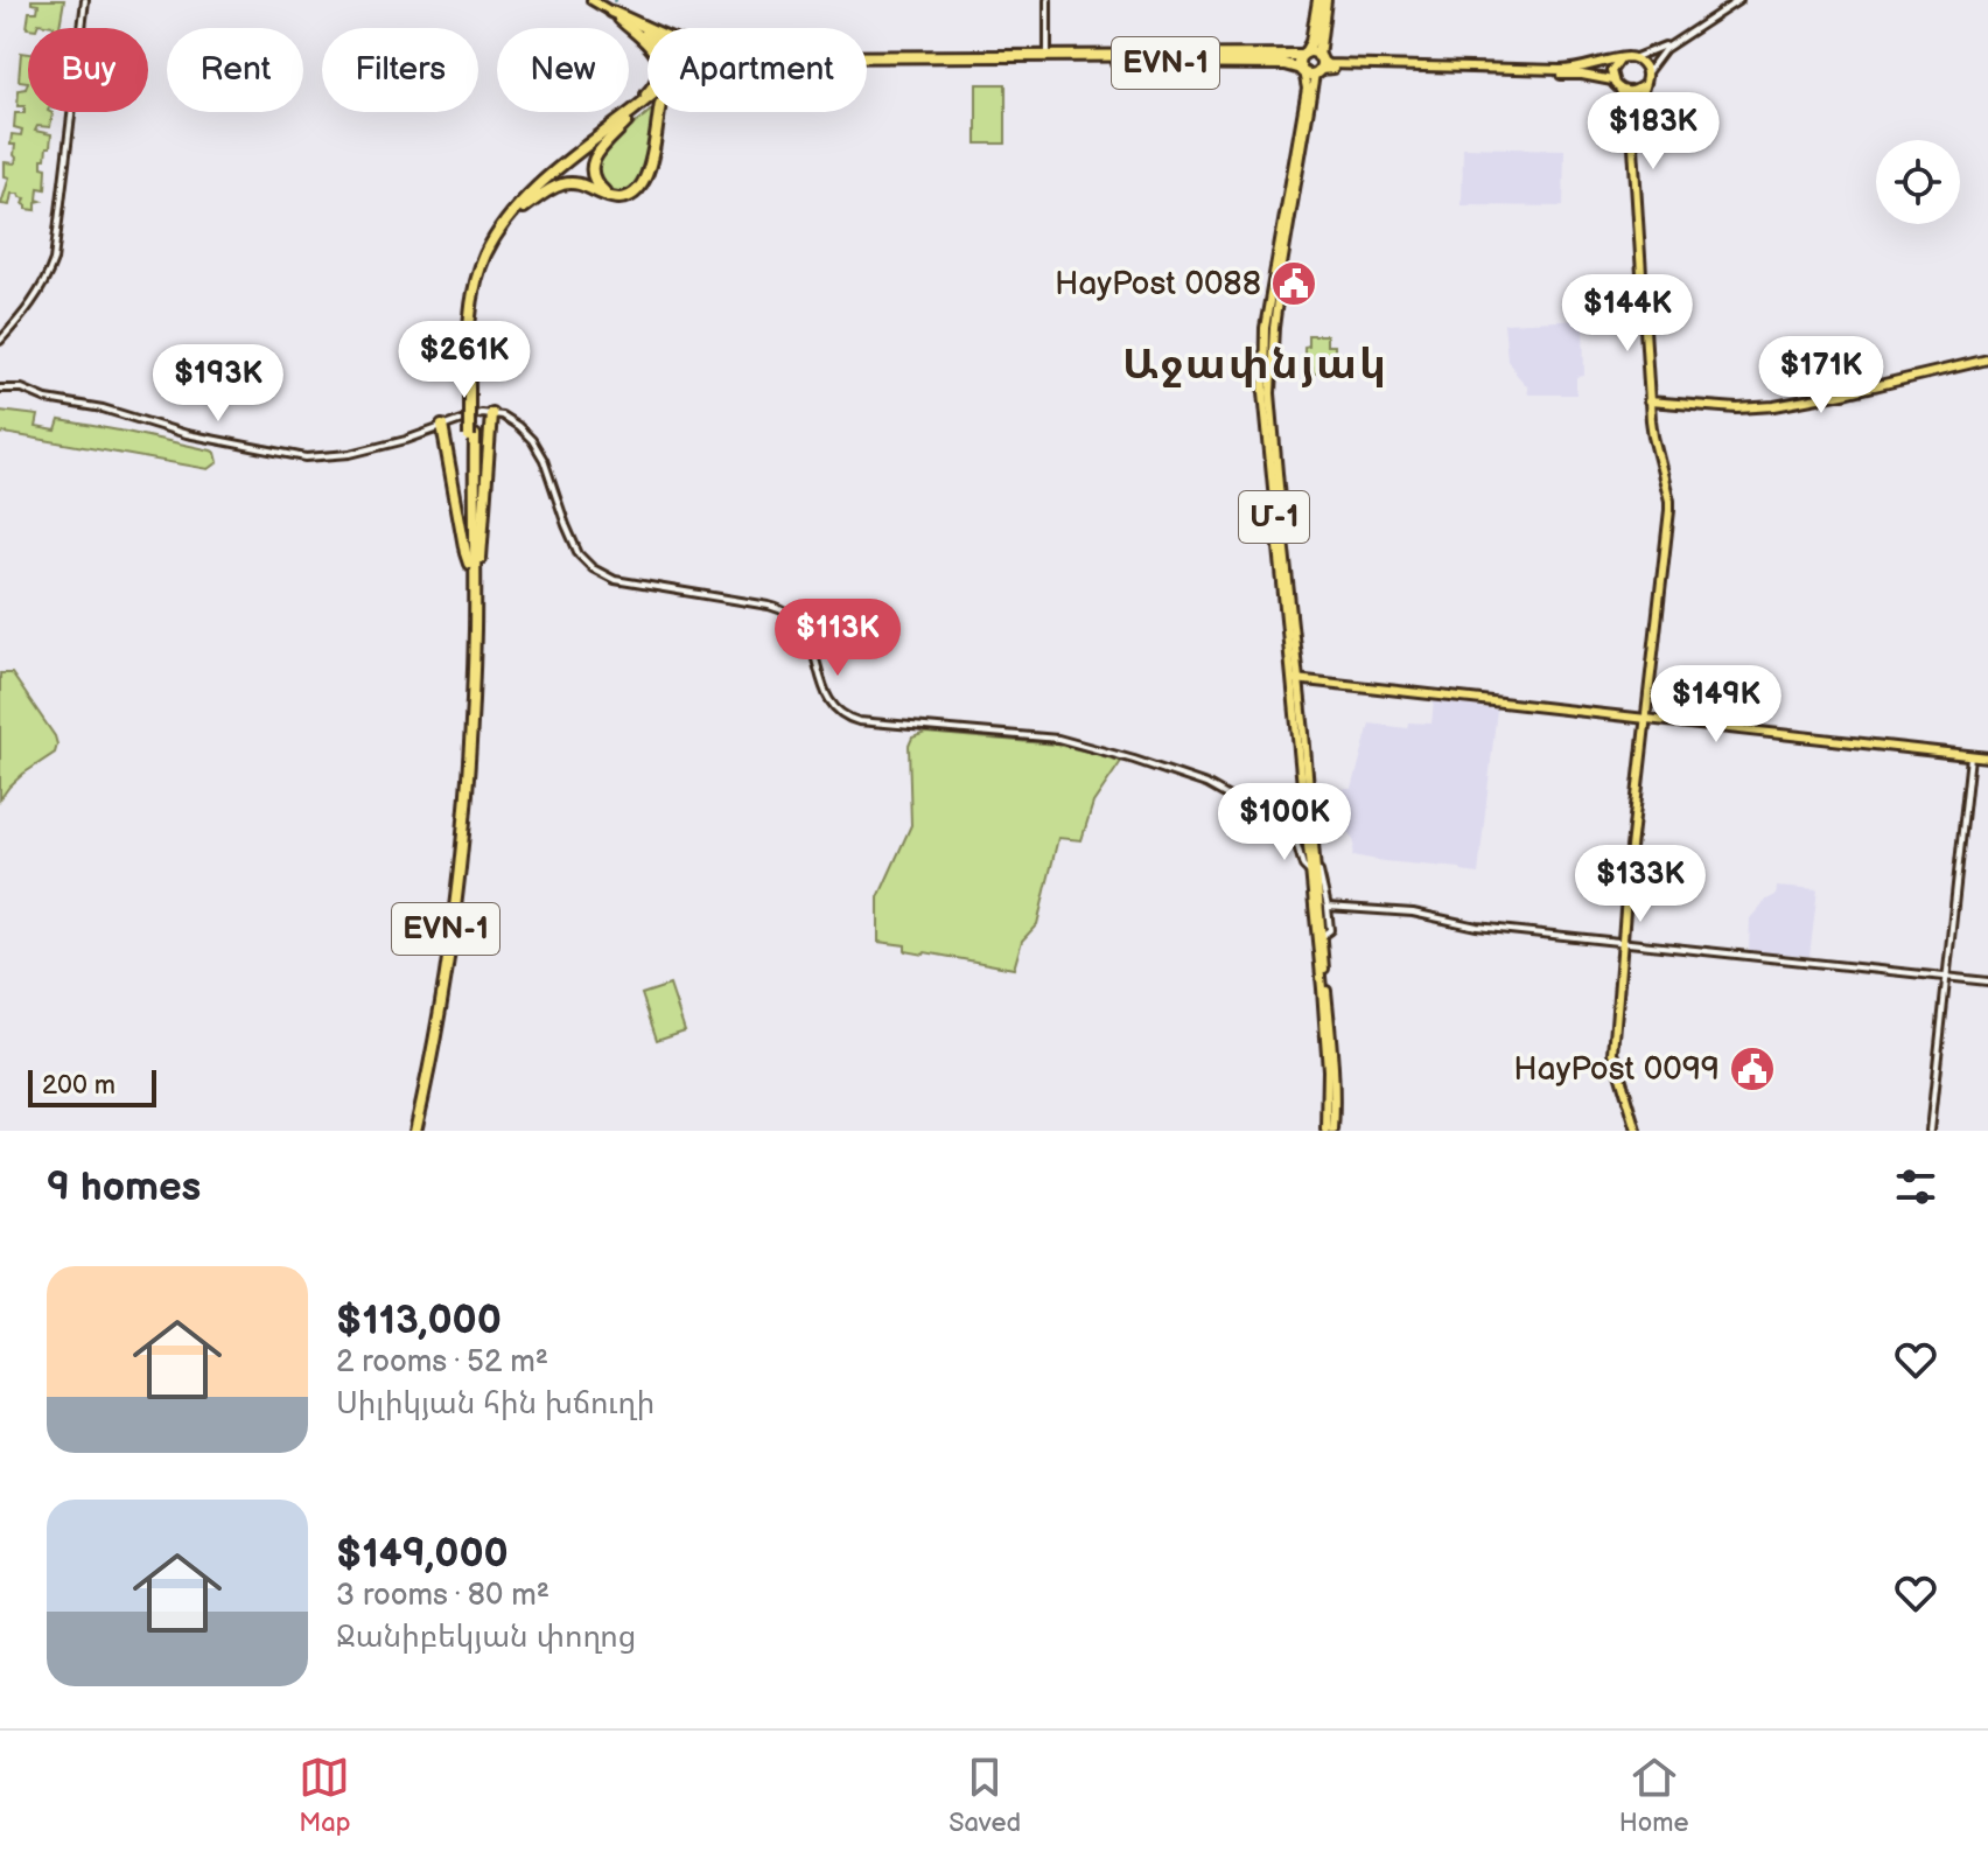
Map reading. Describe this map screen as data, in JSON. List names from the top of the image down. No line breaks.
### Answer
{"streets":{"highway":["EVN-1","Մ-1"]},"crossings":[["EVN-1","Մ-1"]],"districts":["Աջափնյակ"],"places":{"public building":["HayPost 0088","HayPost 0099"]},"scale_bar":"200 m","page":{"chip":["Buy","Rent","Filters","New","Apartment"],"price":["$183K","$144K","$261K","$171K","$193K","$113K","$149K","$100K","$133K"],"scale":"200 m","heading":"9 homes","list":[{"name":"$113,000","note":"2 rooms · 52 m² · Սիլիկյան հին խճուղի"},{"name":"$149,000","note":"3 rooms · 80 m² · Ջանիբեկյան փողոց"}],"tabs":["Map","Saved","Home"]}}
